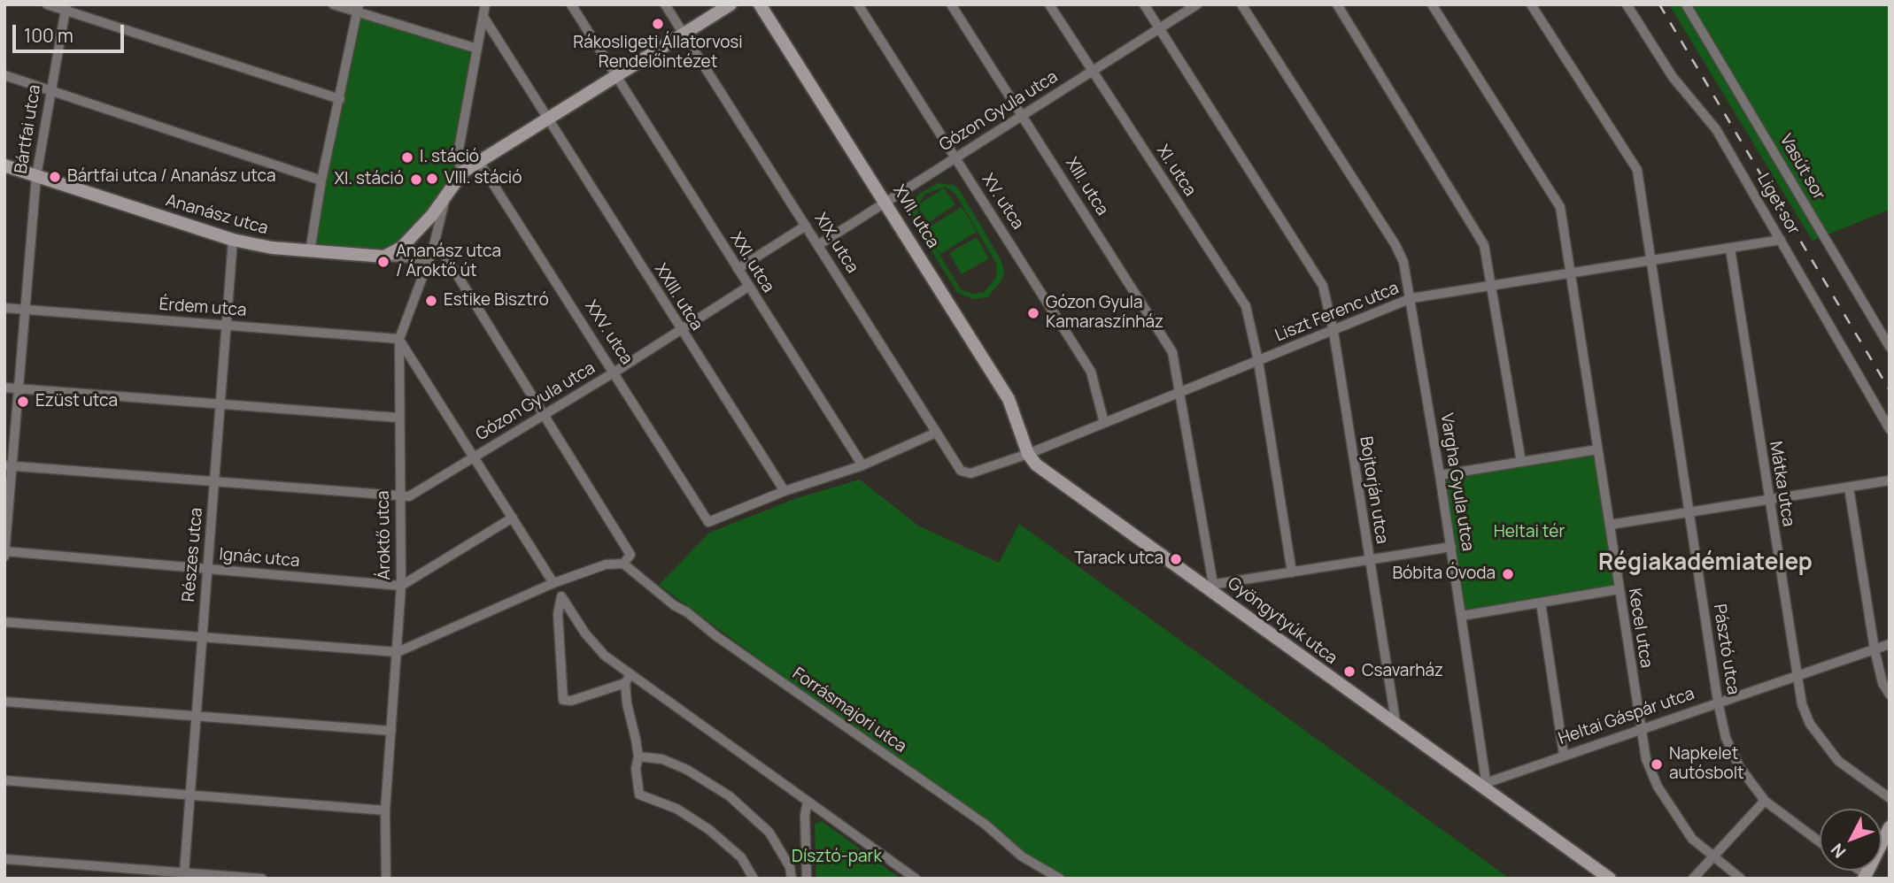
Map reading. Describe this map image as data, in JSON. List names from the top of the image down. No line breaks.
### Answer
{"streets":{"street":["Gózon Gyula utca","Bártfai utca","Vasút sor","XI. utca","XIII. utca","XV. utca","Liget sor","Ananász utca","XVII. utca","XIX. utca","XXI. utca","XXIII. utca","Érdem utca","Liszt Ferenc utca","XXV. utca","Vargha Gyula utca","Mátka utca","Bojtorján utca","Ároktő utca","Részes utca","Ignác utca","Gyöngytyúk utca","Kecel utca","Pásztó utca","Forrásmajori utca","Heltai Gáspár utca"]},"crossings":[["Gózon Gyula utca","XI. utca"],["Gózon Gyula utca","XIII. utca"],["Gózon Gyula utca","XV. utca"],["Gózon Gyula utca","XVII. utca"],["Gózon Gyula utca","XIX. utca"],["Gózon Gyula utca","XXI. utca"],["Gózon Gyula utca","XXIII. utca"],["Gózon Gyula utca","XXV. utca"],["Gózon Gyula utca","Bojtorján utca"],["Gózon Gyula utca","Ároktő utca"],["Bártfai utca","Ananász utca"],["Bártfai utca","Érdem utca"],["Bártfai utca","Ignác utca"],["XI. utca","Liszt Ferenc utca"],["XIII. utca","Liszt Ferenc utca"],["XV. utca","Liszt Ferenc utca"],["Liget sor","Liszt Ferenc utca"],["Ananász utca","Ároktő utca"],["Ananász utca","Részes utca"],["XVII. utca","Liszt Ferenc utca"],["XVII. utca","Gyöngytyúk utca"],["XIX. utca","Liszt Ferenc utca"],["XXIII. utca","XXV. utca"],["Érdem utca","Ároktő utca"],["Érdem utca","Részes utca"],["Liszt Ferenc utca","Vargha Gyula utca"],["Liszt Ferenc utca","Mátka utca"],["Liszt Ferenc utca","Bojtorján utca"],["Liszt Ferenc utca","Gyöngytyúk utca"],["Liszt Ferenc utca","Kecel utca"],["Liszt Ferenc utca","Pásztó utca"],["Vargha Gyula utca","Gyöngytyúk utca"],["Vargha Gyula utca","Heltai Gáspár utca"],["Mátka utca","Heltai Gáspár utca"],["Bojtorján utca","Gyöngytyúk utca"],["Ároktő utca","Ignác utca"],["Részes utca","Ignác utca"],["Gyöngytyúk utca","Heltai Gáspár utca"],["Kecel utca","Heltai Gáspár utca"],["Pásztó utca","Heltai Gáspár utca"]],"districts":["Régiakadémiatelep"],"parks":["Heltai tér","Dísztó-park"],"places":["Rákosligeti Állatorvosi Rendelőintézet","I. stáció","Bártfai utca / Ananász utca","VIII. stáció","XI. stáció","Ananász utca / Ároktő út","Estike Bisztró","Gózon Gyula Kamaraszínház","Ezüst utca","Tarack utca","Bóbita Óvoda","Csavarház","Napkelet autósbolt"],"scale_bar":"100 m","north":"bottom left"}
